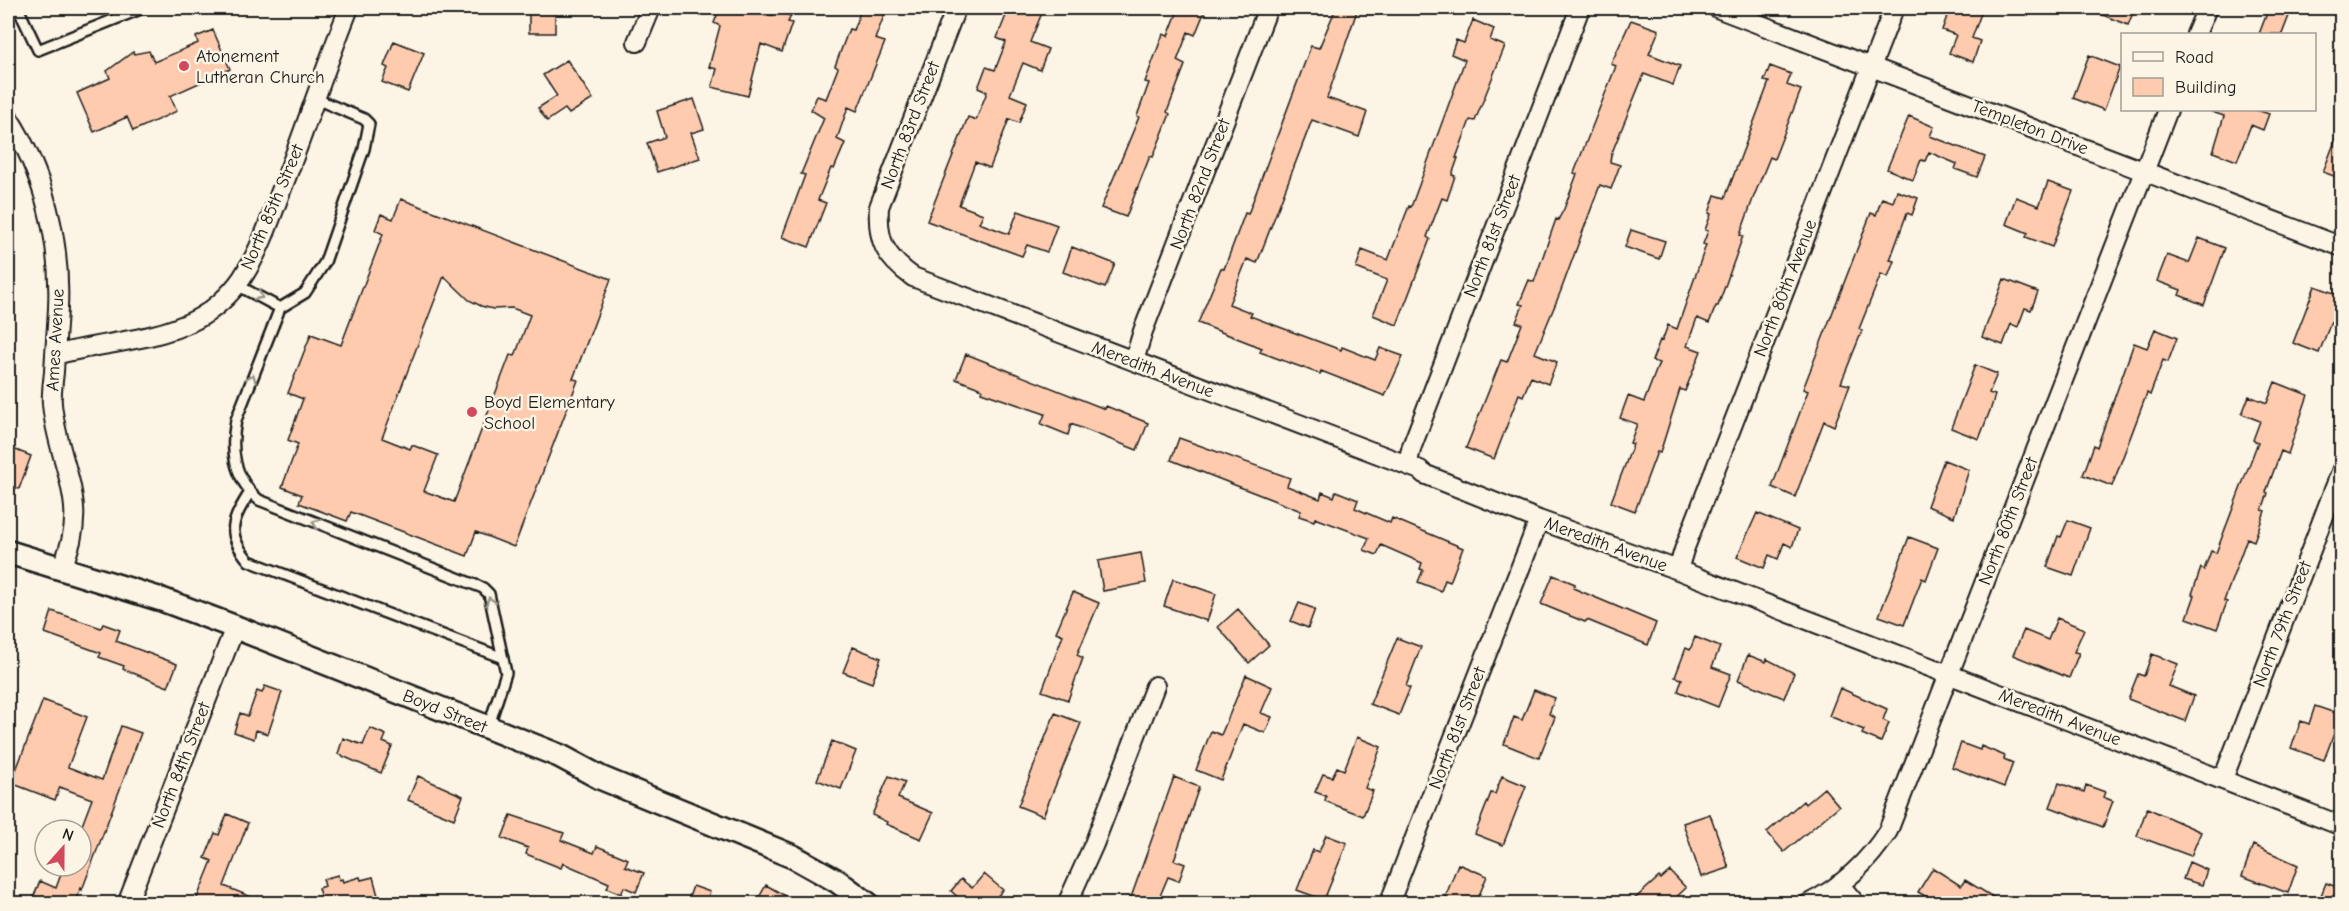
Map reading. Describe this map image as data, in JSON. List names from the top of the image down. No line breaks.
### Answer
{"streets":{"street":["North 83rd Street","Templeton Drive","North 82nd Street","North 85th Street","North 81st Street","North 80th Avenue","Ames Avenue","Meredith Avenue","North 80th Street","North 79th Street","Boyd Street","North 84th Street"]},"crossings":[["North 83rd Street","Meredith Avenue"],["Templeton Drive","North 80th Avenue"],["Templeton Drive","North 80th Street"],["North 82nd Street","Meredith Avenue"],["North 85th Street","Ames Avenue"],["North 81st Street","Meredith Avenue"],["North 80th Avenue","Meredith Avenue"],["Ames Avenue","Boyd Street"],["Meredith Avenue","North 80th Street"],["Meredith Avenue","North 79th Street"],["Boyd Street","North 84th Street"]],"places":["Atonement Lutheran Church","Boyd Elementary School"],"legend":["Road","Building"],"north":"top"}
